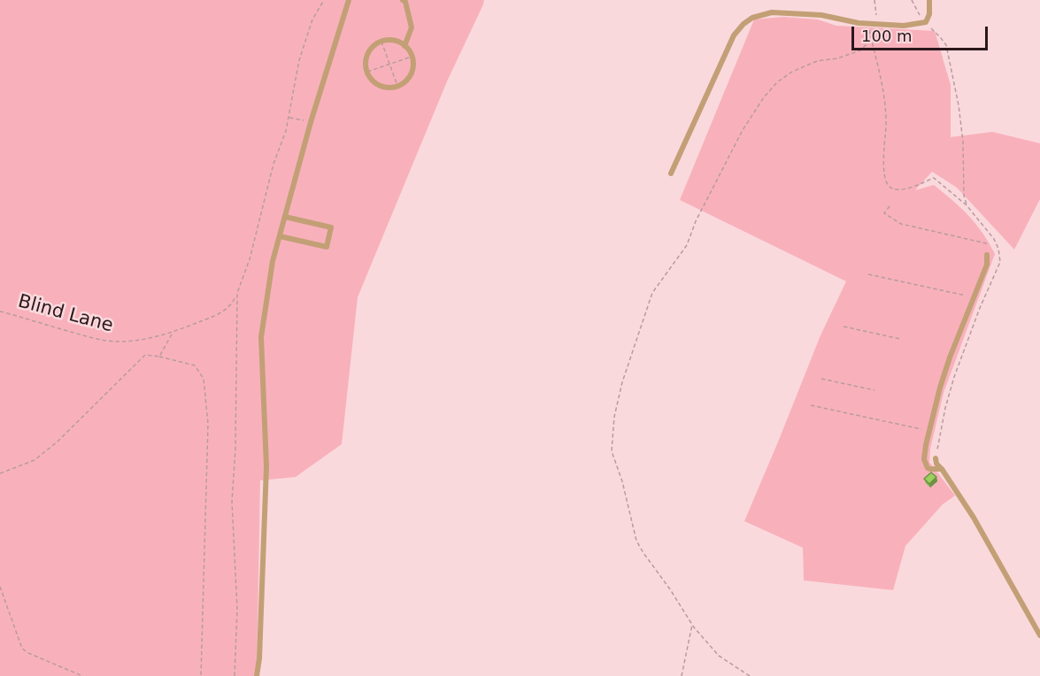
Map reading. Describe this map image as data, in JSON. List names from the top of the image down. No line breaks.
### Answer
{"streets":{"path":["Blind Lane"]},"scale_bar":"100 m"}
